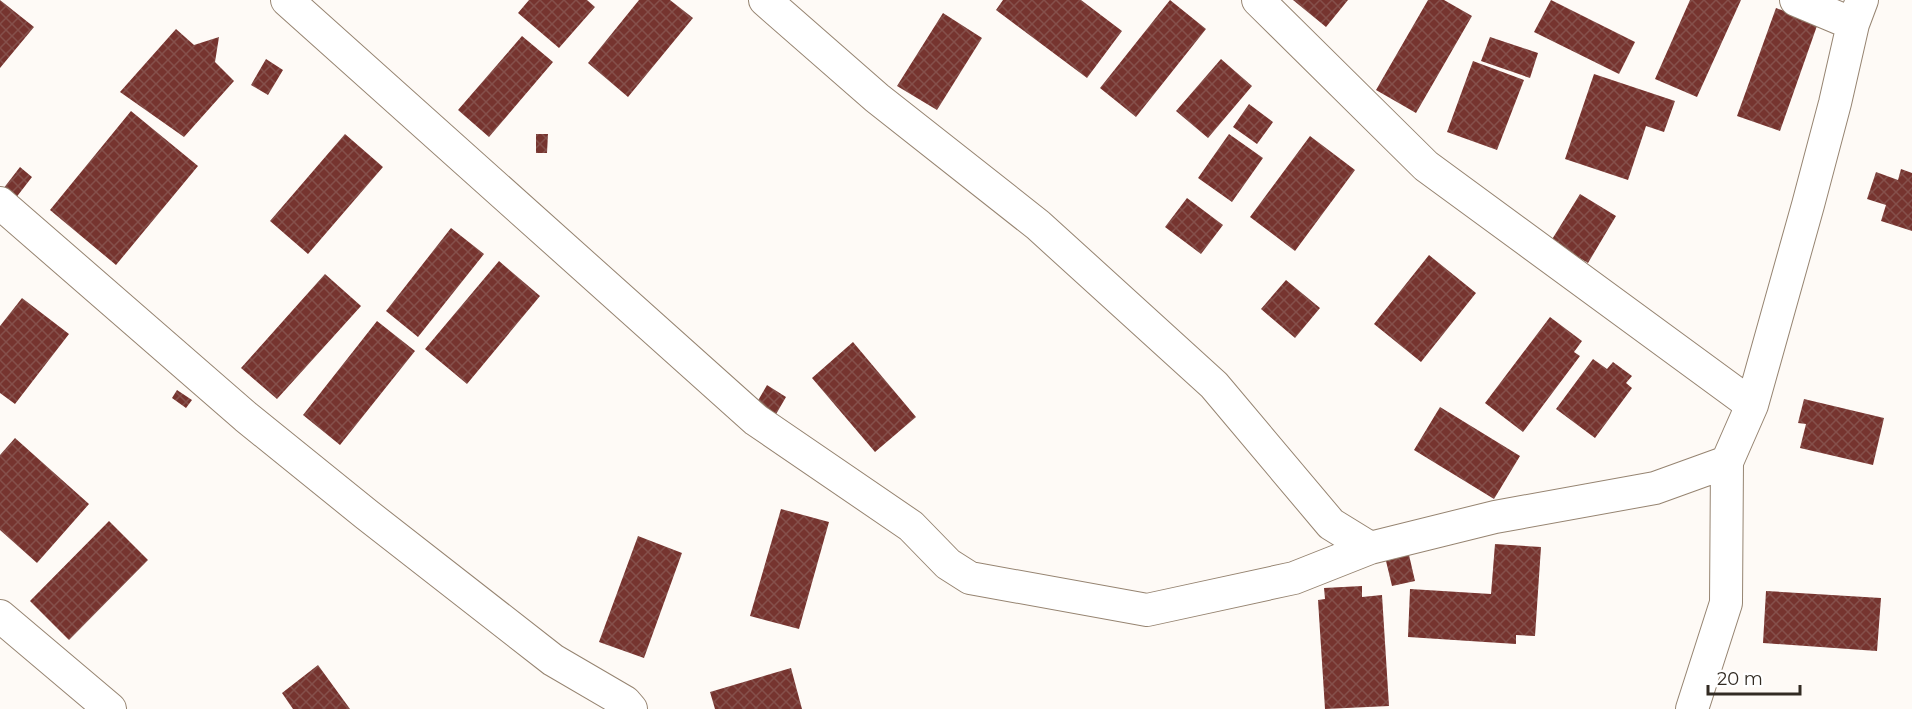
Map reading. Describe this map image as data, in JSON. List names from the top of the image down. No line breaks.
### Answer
{"scale_bar":"20 m"}
